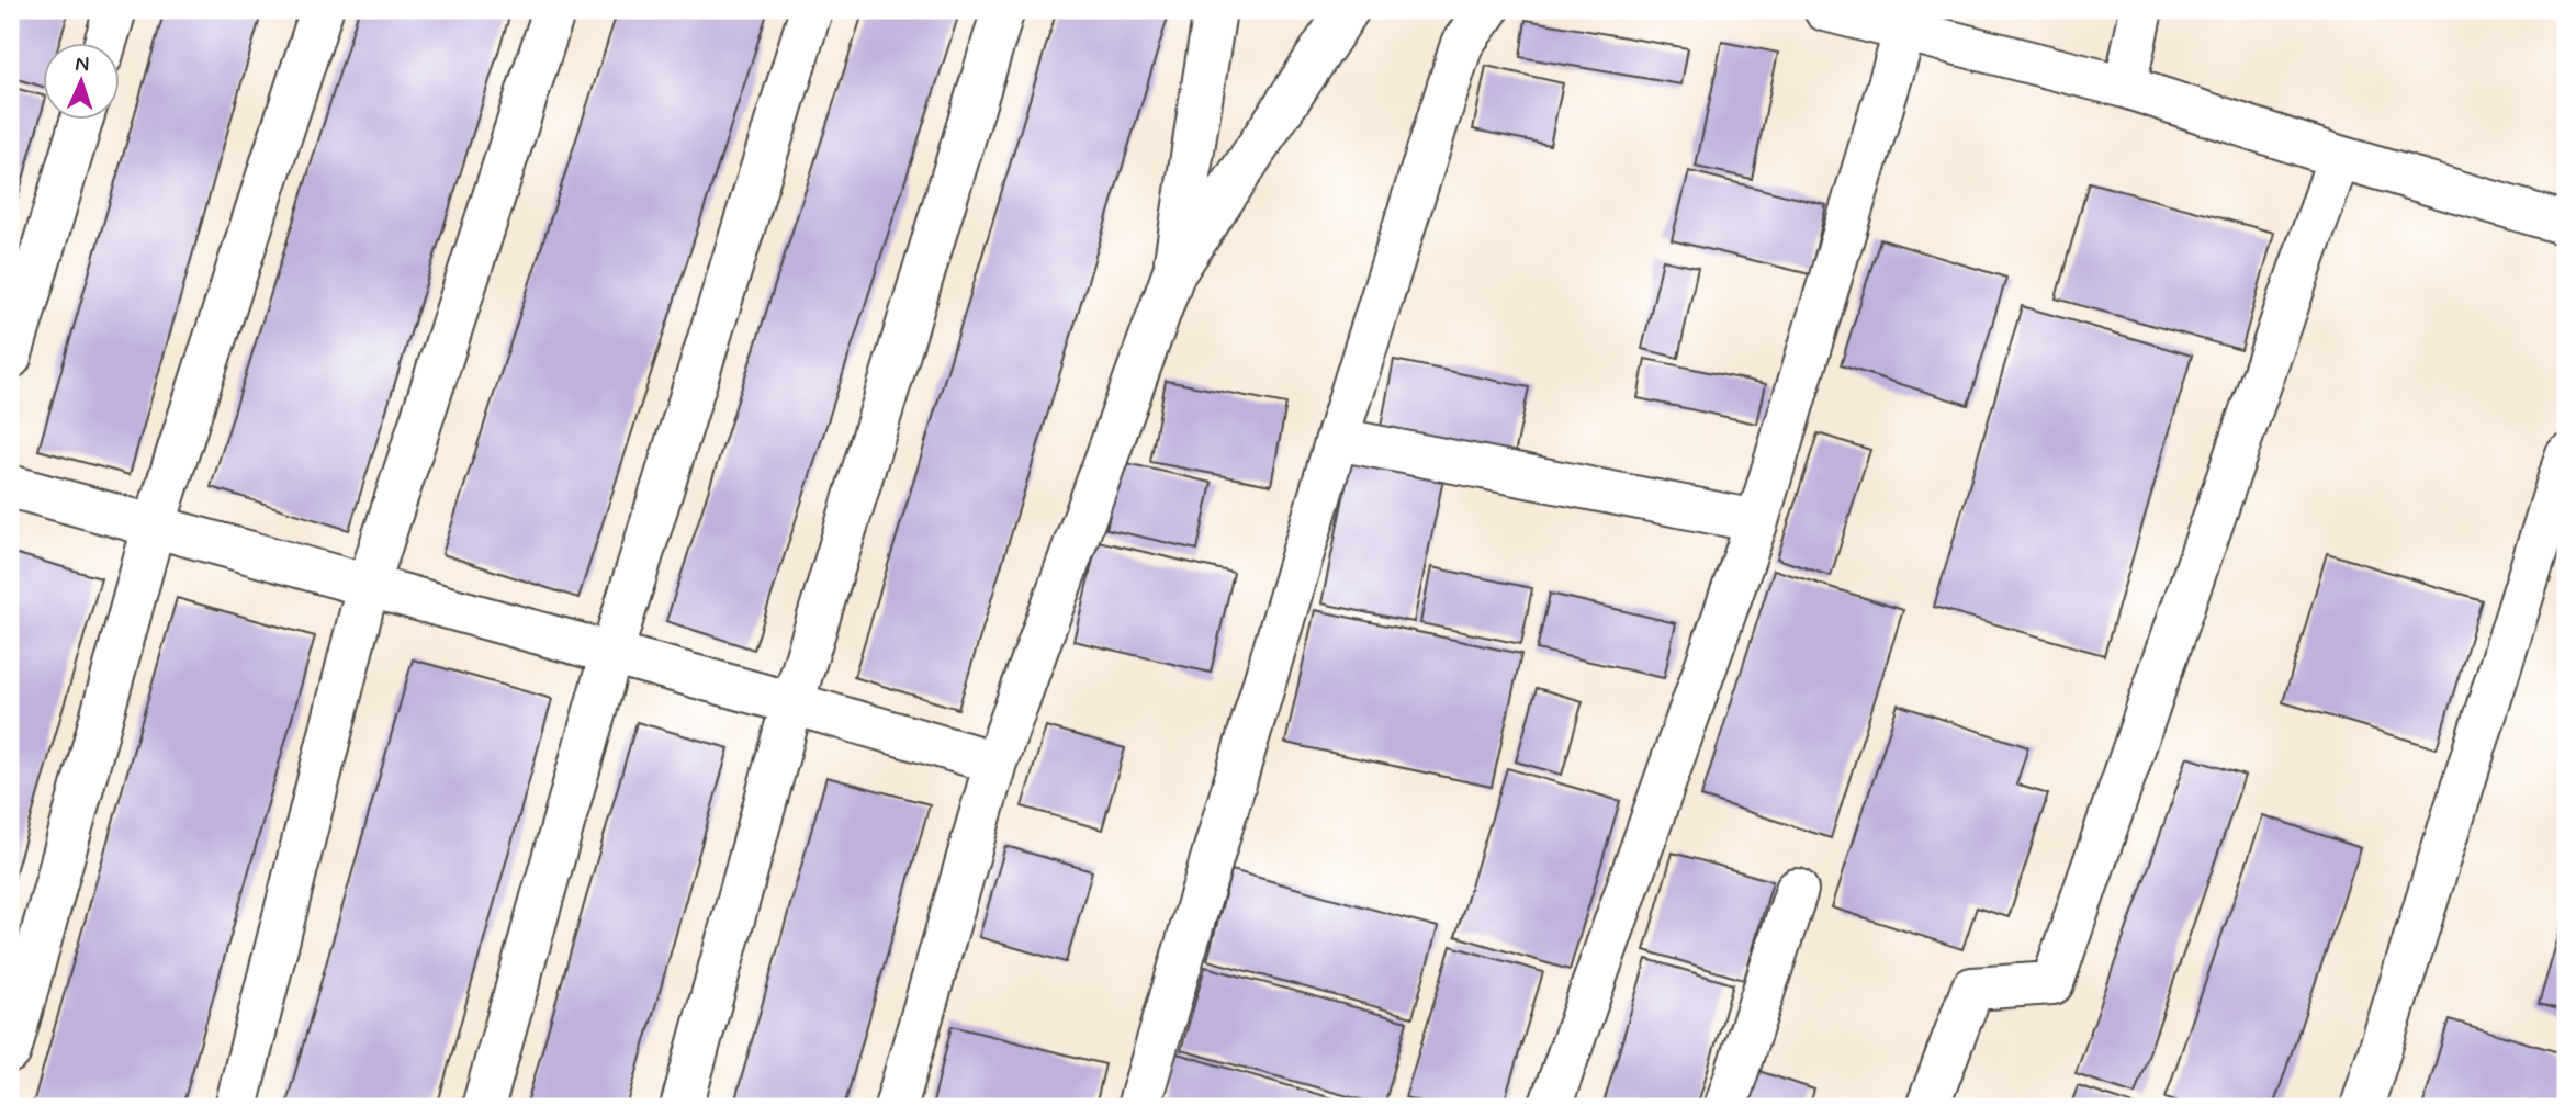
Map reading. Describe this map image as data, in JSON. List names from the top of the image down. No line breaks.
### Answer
{"north":"top"}
